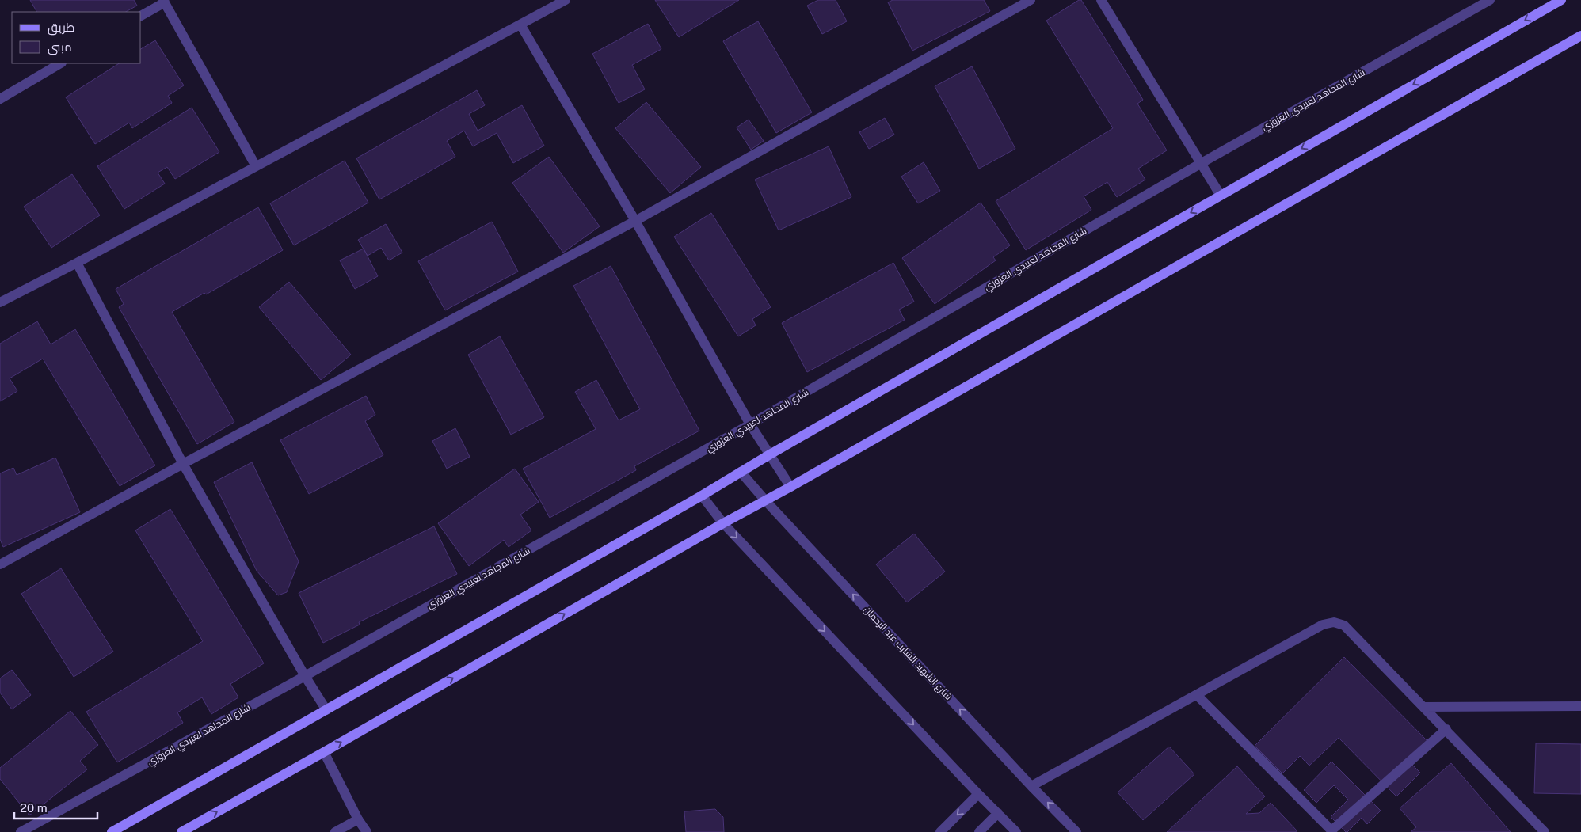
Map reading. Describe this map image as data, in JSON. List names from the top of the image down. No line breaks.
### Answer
{"streets":{"street":["شارع المجاهد لعبيدي العزوزي","شارع الشهيد الشايب عبد الرحمان"]},"legend":["طريق","مبنى"],"scale_bar":"20 m"}
